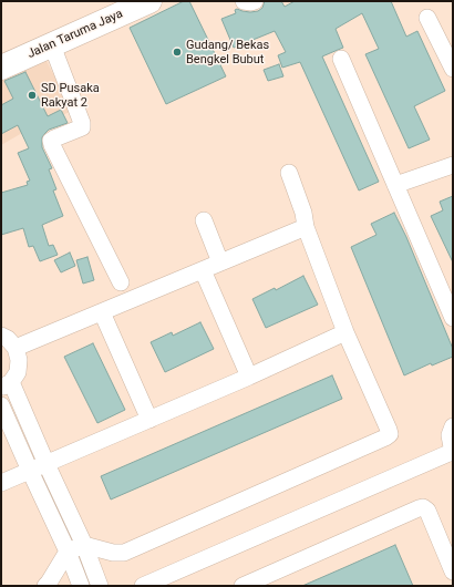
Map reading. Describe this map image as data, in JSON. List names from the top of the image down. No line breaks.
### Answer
{"streets":{"main road":["Jalan Taruma Jaya"]},"places":["Gudang/ Bekas Bengkel Bubut","SD Pusaka Rakyat 2"]}
